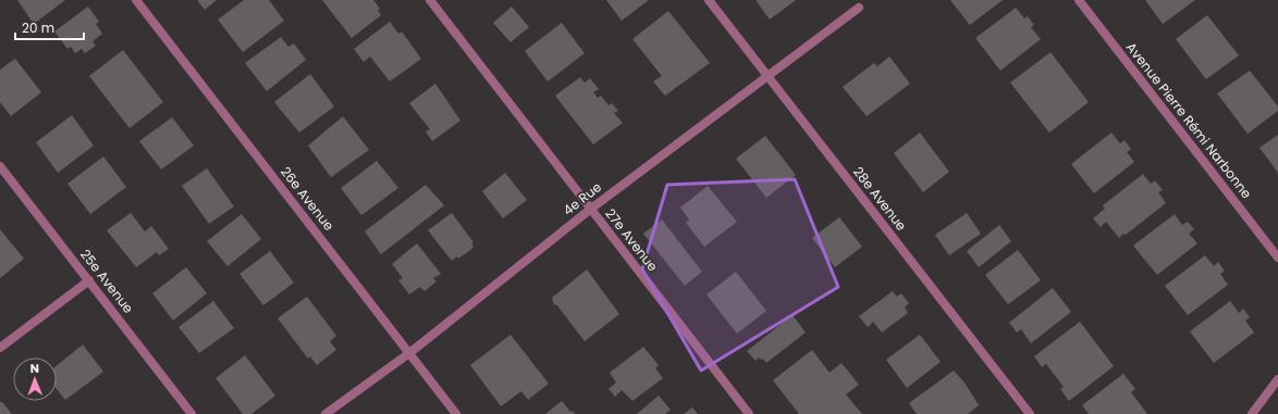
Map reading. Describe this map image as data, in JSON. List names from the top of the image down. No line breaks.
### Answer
{"streets":{"street":["Avenue Pierre Rémi Narbonne","26e Avenue","4e Rue","28e Avenue","27e Avenue","25e Avenue"]},"crossings":[["26e Avenue","4e Rue"],["4e Rue","28e Avenue"],["4e Rue","27e Avenue"]],"scale_bar":"20 m","north":"top"}
